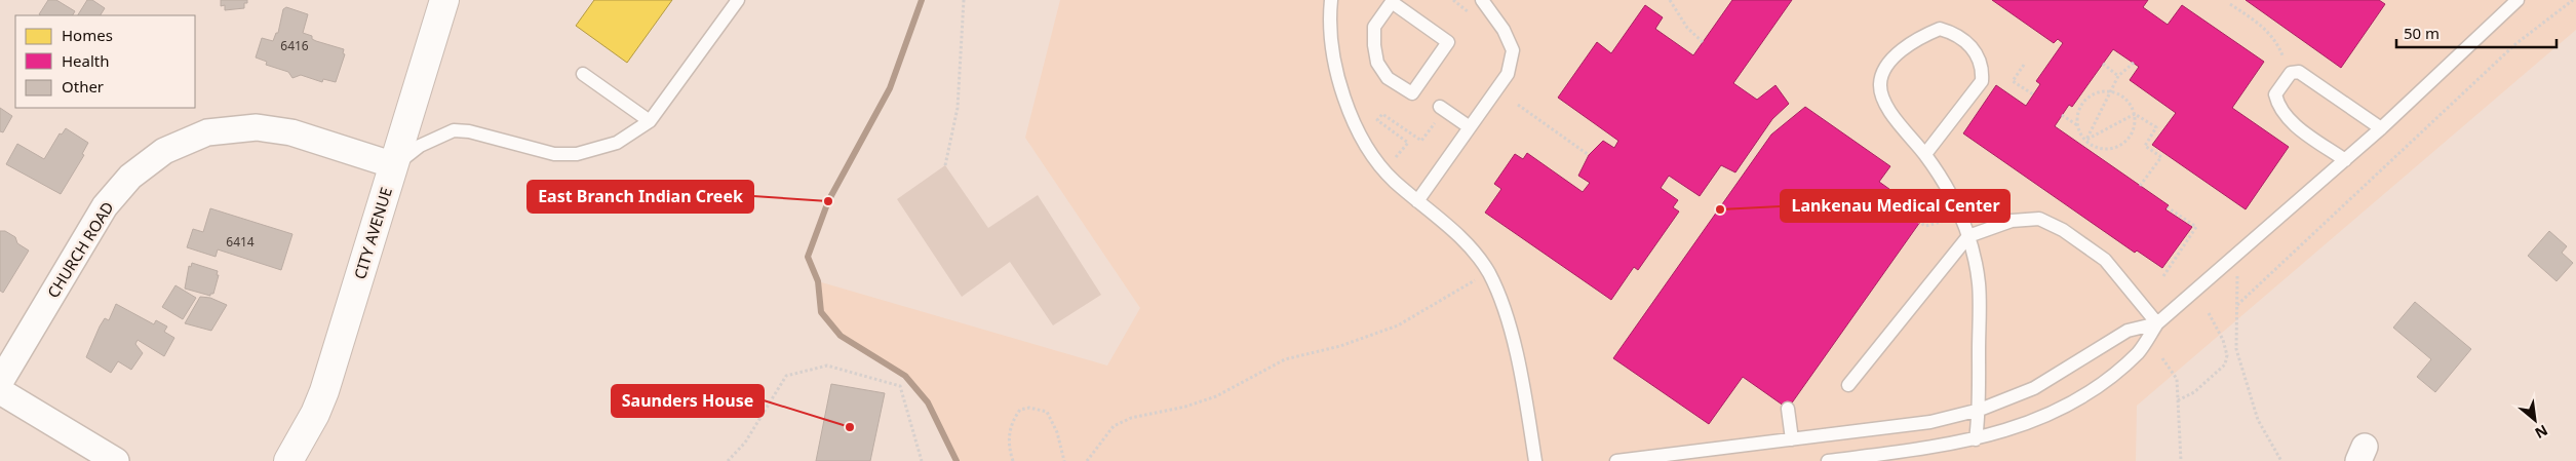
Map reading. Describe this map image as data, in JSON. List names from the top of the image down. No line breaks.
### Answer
{"streets":{"highway":["CITY AVENUE"],"street":["CHURCH ROAD"]},"crossings":[["CITY AVENUE","CHURCH ROAD"]],"places":["East Branch Indian Creek","Lankenau Medical Center","Saunders House"],"house_numbers":["6416","6414"],"legend":["Homes","Health","Other"],"scale_bar":"50 m","north":"bottom right"}
